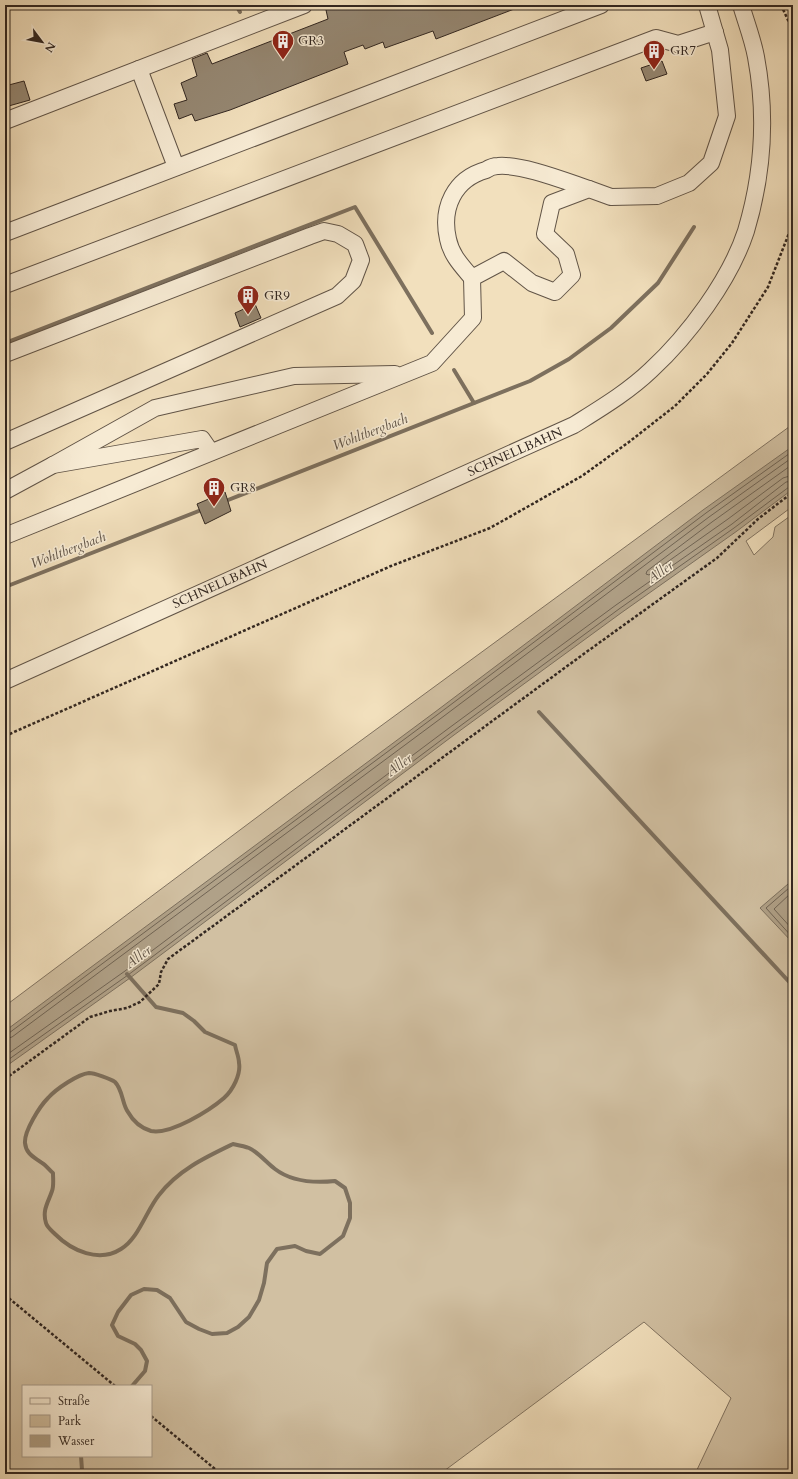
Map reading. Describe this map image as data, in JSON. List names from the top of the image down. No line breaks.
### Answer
{"streets":{"street":["SCHNELLBAHN"]},"water":["Wohltbergbach","Aller"],"places":{"building":["GR3","GR7","GR9","GR8"]},"legend":["Straße","Park","Wasser"],"north":"bottom right"}
